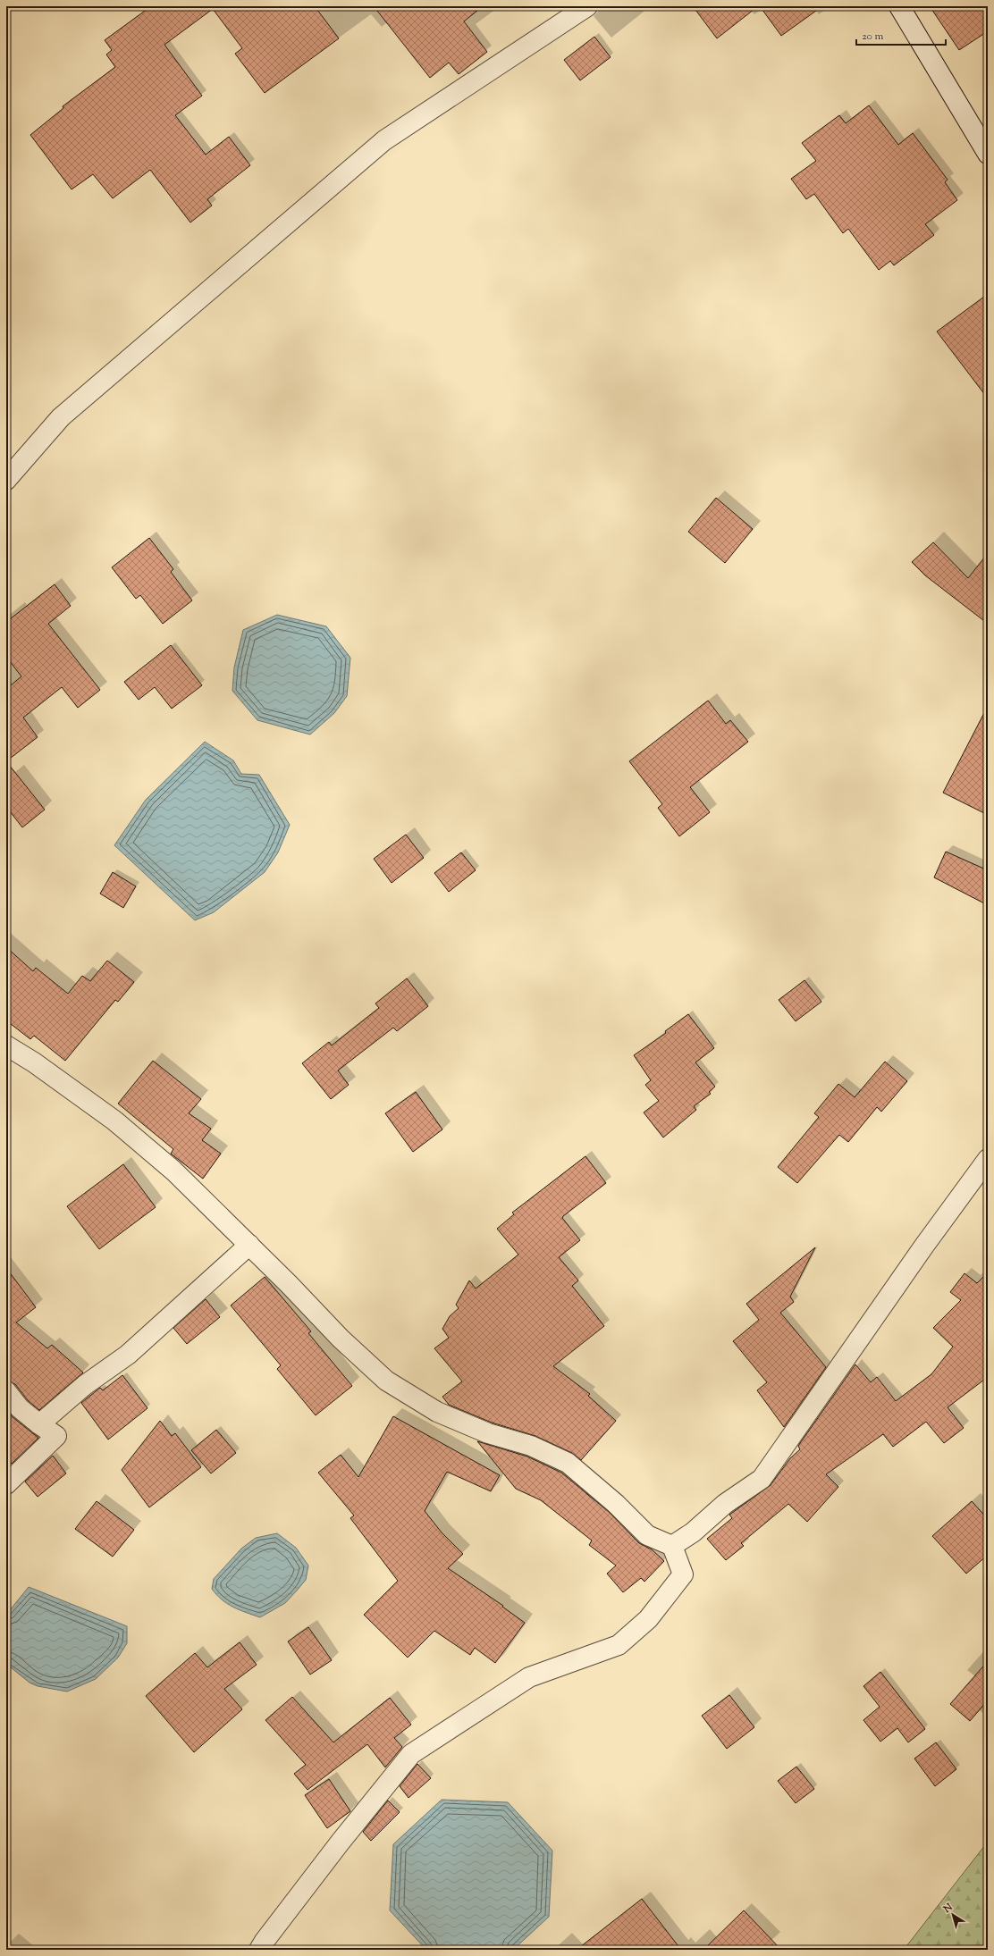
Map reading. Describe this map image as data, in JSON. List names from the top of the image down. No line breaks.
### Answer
{"scale_bar":"20 m","north":"top left"}
